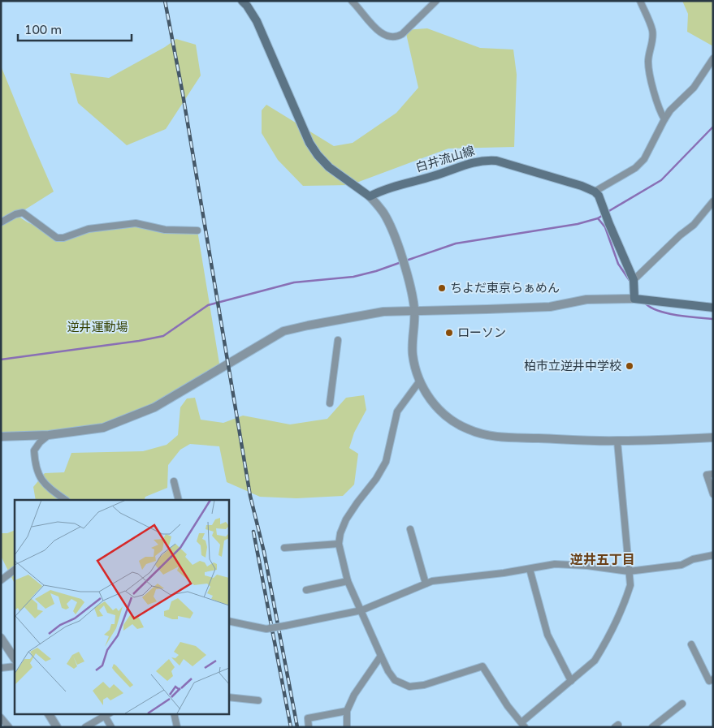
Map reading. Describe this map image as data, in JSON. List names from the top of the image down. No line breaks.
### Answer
{"streets":{"main road":["白井流山線"]},"districts":["逆井五丁目"],"parks":["逆井運動場"],"places":["ちよだ東京らぁめん","ローソン","柏市立逆井中学校"],"scale_bar":"100 m"}
